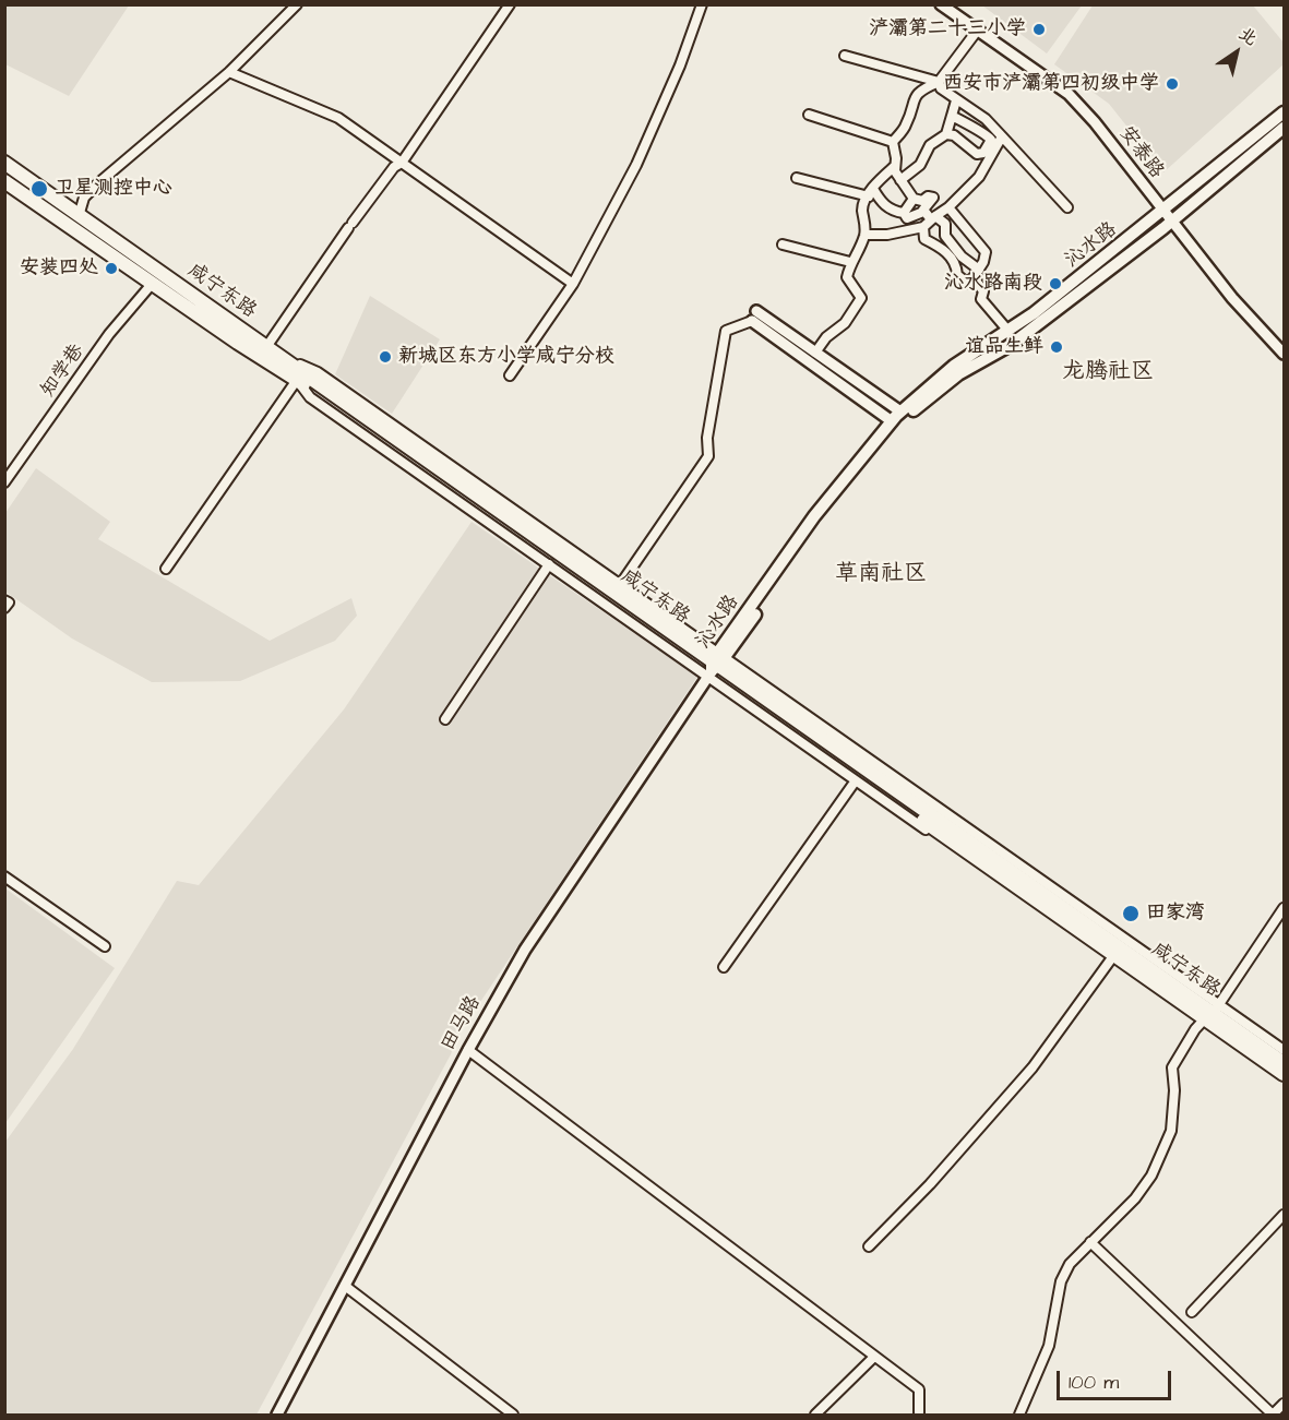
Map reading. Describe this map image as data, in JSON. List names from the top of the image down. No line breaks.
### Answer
{"streets":{"main road":["沁水路","咸宁东路"],"street":["安泰路","知学巷","田马路"]},"crossings":[["安泰路","沁水路"],["沁水路","咸宁东路"],["沁水路","田马路"],["咸宁东路","知学巷"],["咸宁东路","田马路"]],"districts":["龙腾社区","草南社区"],"places":["浐灞第二十三小学","西安市浐灞第四初级中学","卫星测控中心","安装四处","沁水路南段","谊品生鲜","新城区东方小学咸宁分校","田家湾"],"scale_bar":"100 m","north":"top right"}
